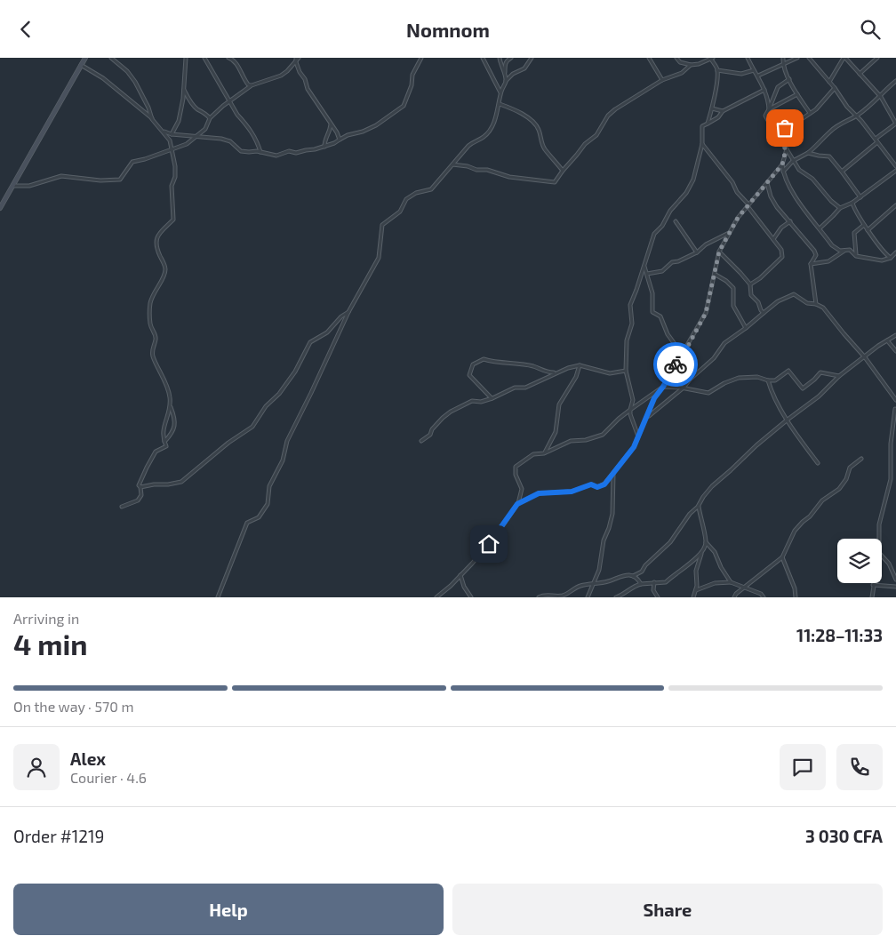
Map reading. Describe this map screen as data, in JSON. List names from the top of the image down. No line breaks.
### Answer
{"page":{"header":"Nomnom","heading":["4 min","Arriving in","11:28–11:33"],"panel":["Alex","Courier · 4.6","Order #1219","3 030 CFA"],"bar":"On the way · 570 m","buttons":["Help","Share"]}}
